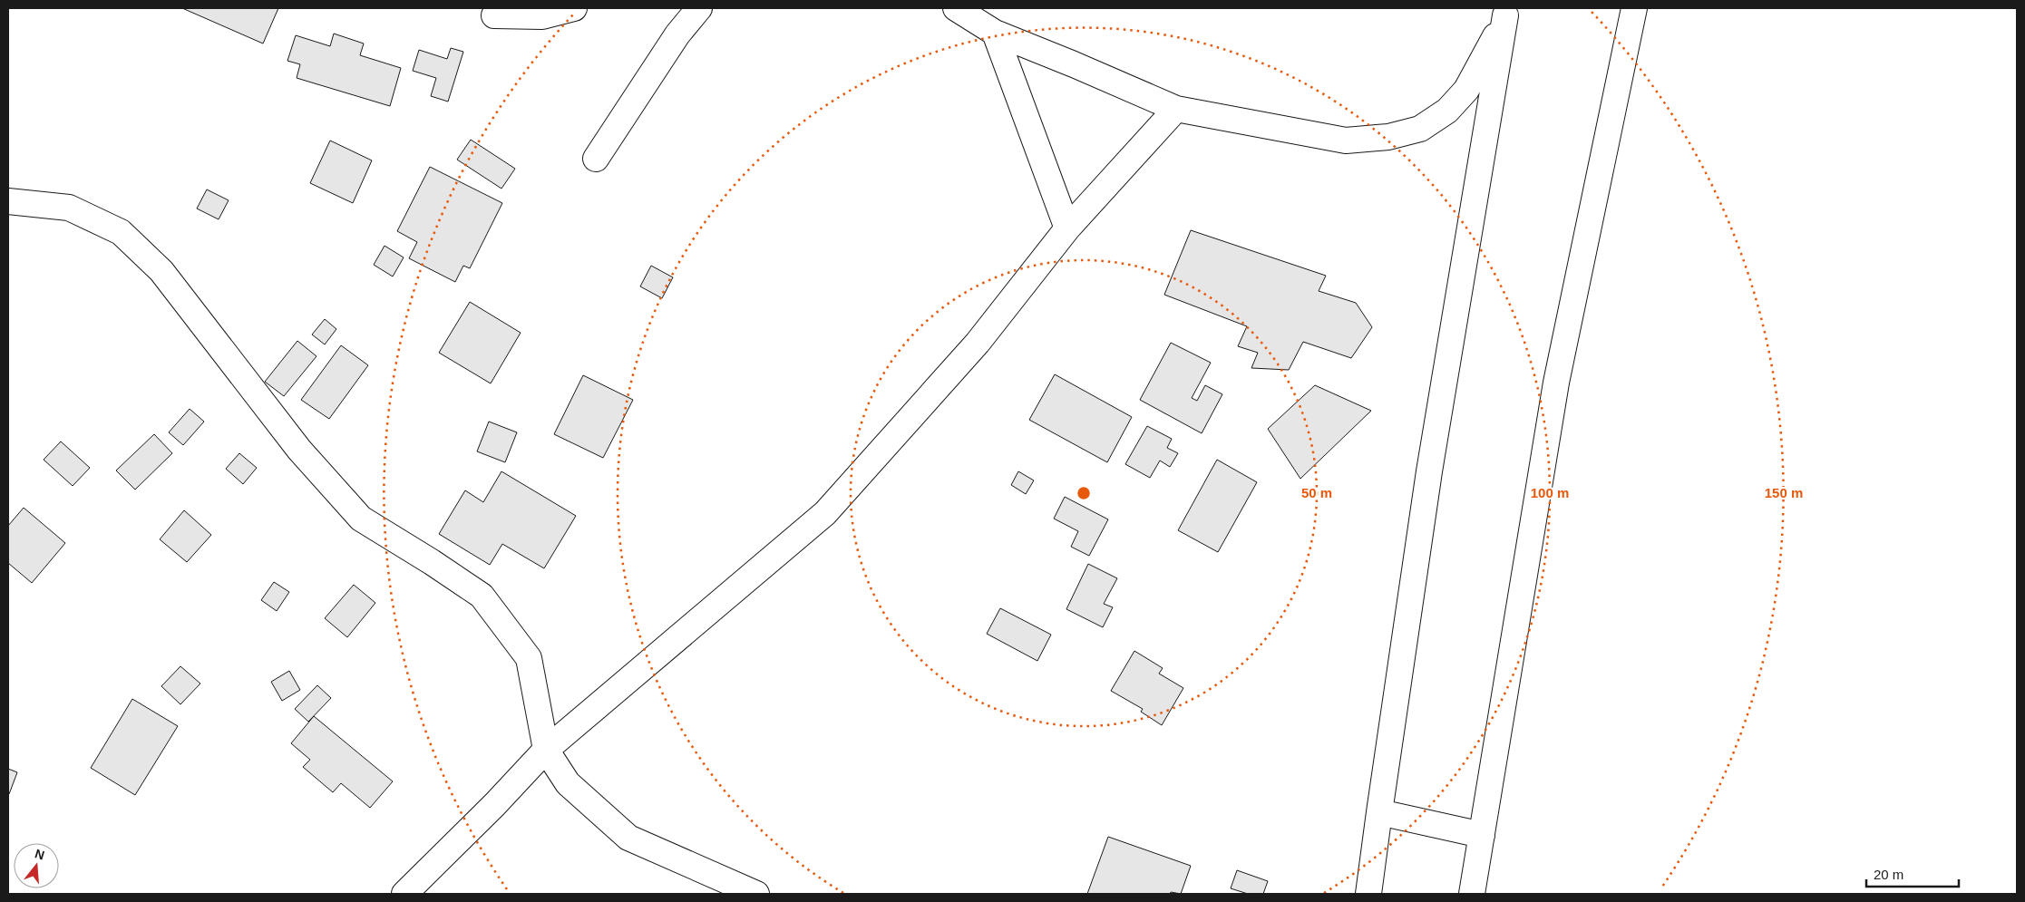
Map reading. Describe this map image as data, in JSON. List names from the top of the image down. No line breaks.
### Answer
{"scale_bar":"20 m","north":"top","rings":["50 m","100 m","150 m"]}
